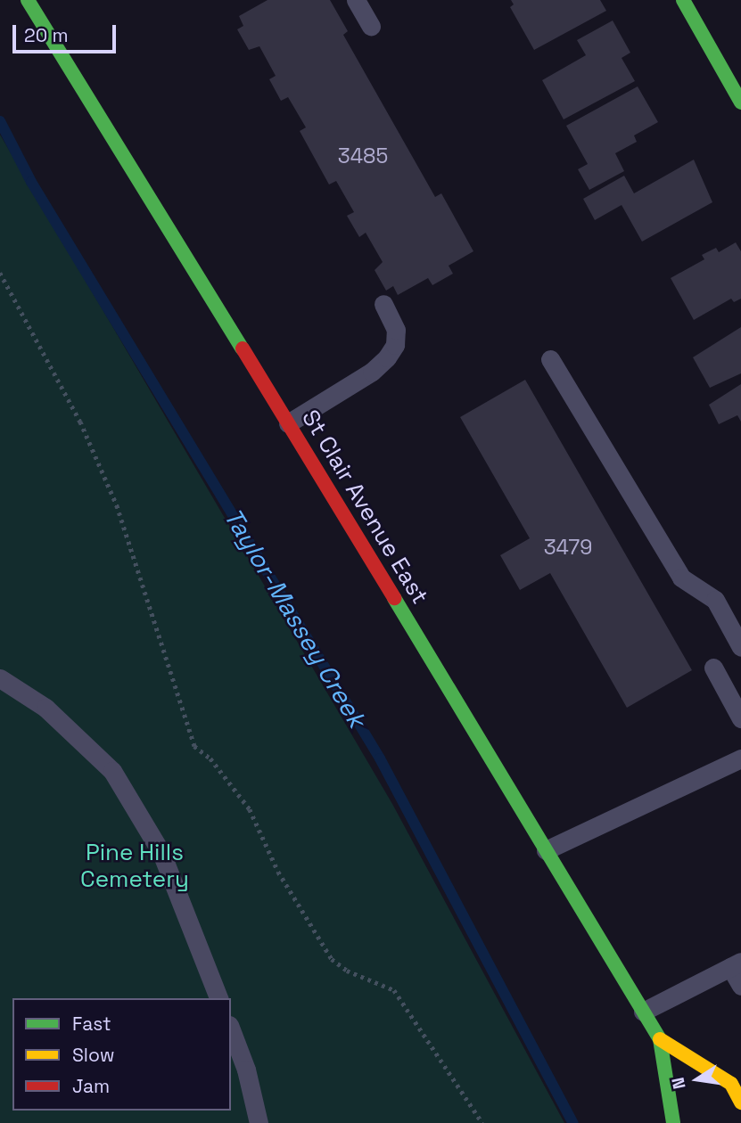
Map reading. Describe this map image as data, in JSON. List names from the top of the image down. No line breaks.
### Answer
{"streets":{"main road":["St Clair Avenue East"]},"water":["Taylor-Massey Creek"],"parks":["Pine Hills Cemetery"],"house_numbers":["3485","3479"],"legend":["Fast","Slow","Jam"],"scale_bar":"20 m","north":"left"}
